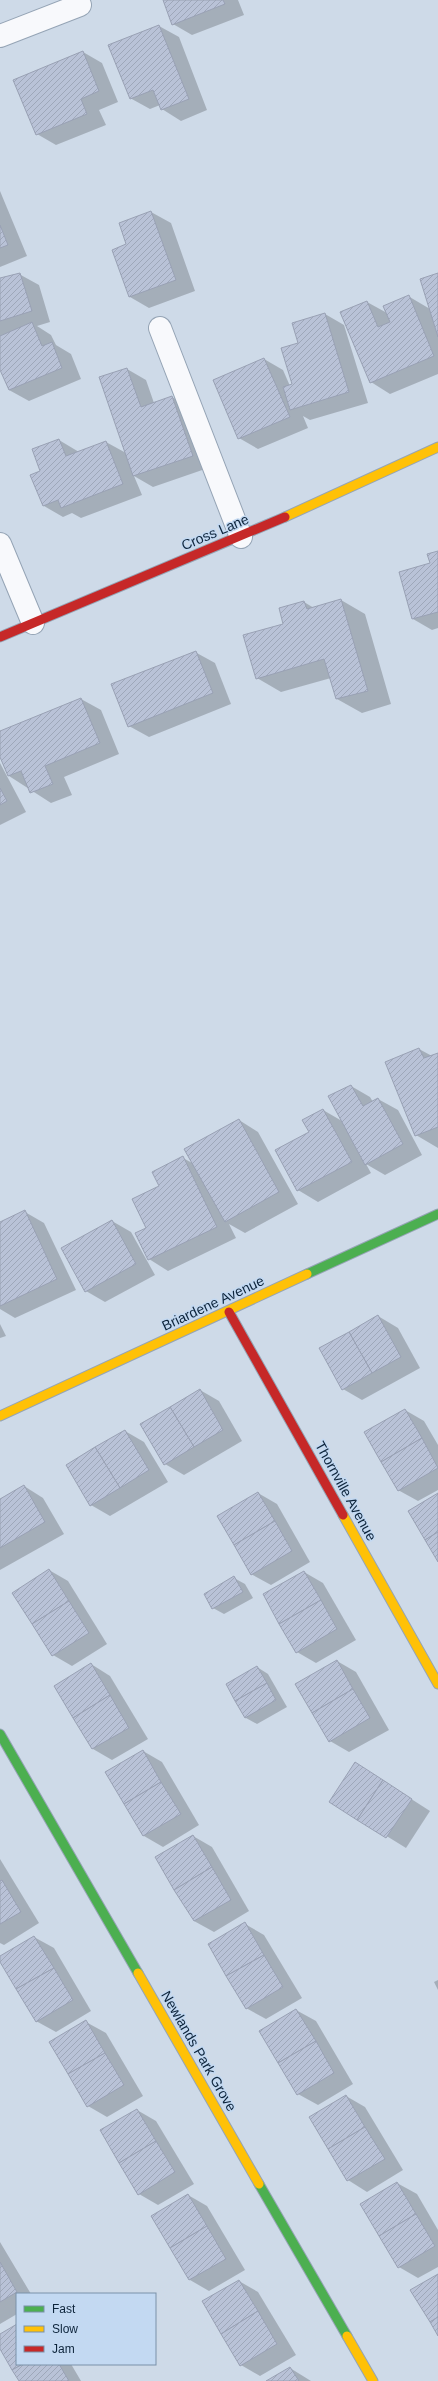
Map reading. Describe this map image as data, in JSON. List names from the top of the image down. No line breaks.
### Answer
{"streets":{"street":["Cross Lane","Briardene Avenue","Thornville Avenue","Newlands Park Grove"]},"crossings":[["Briardene Avenue","Thornville Avenue"]],"legend":["Fast","Slow","Jam"]}
